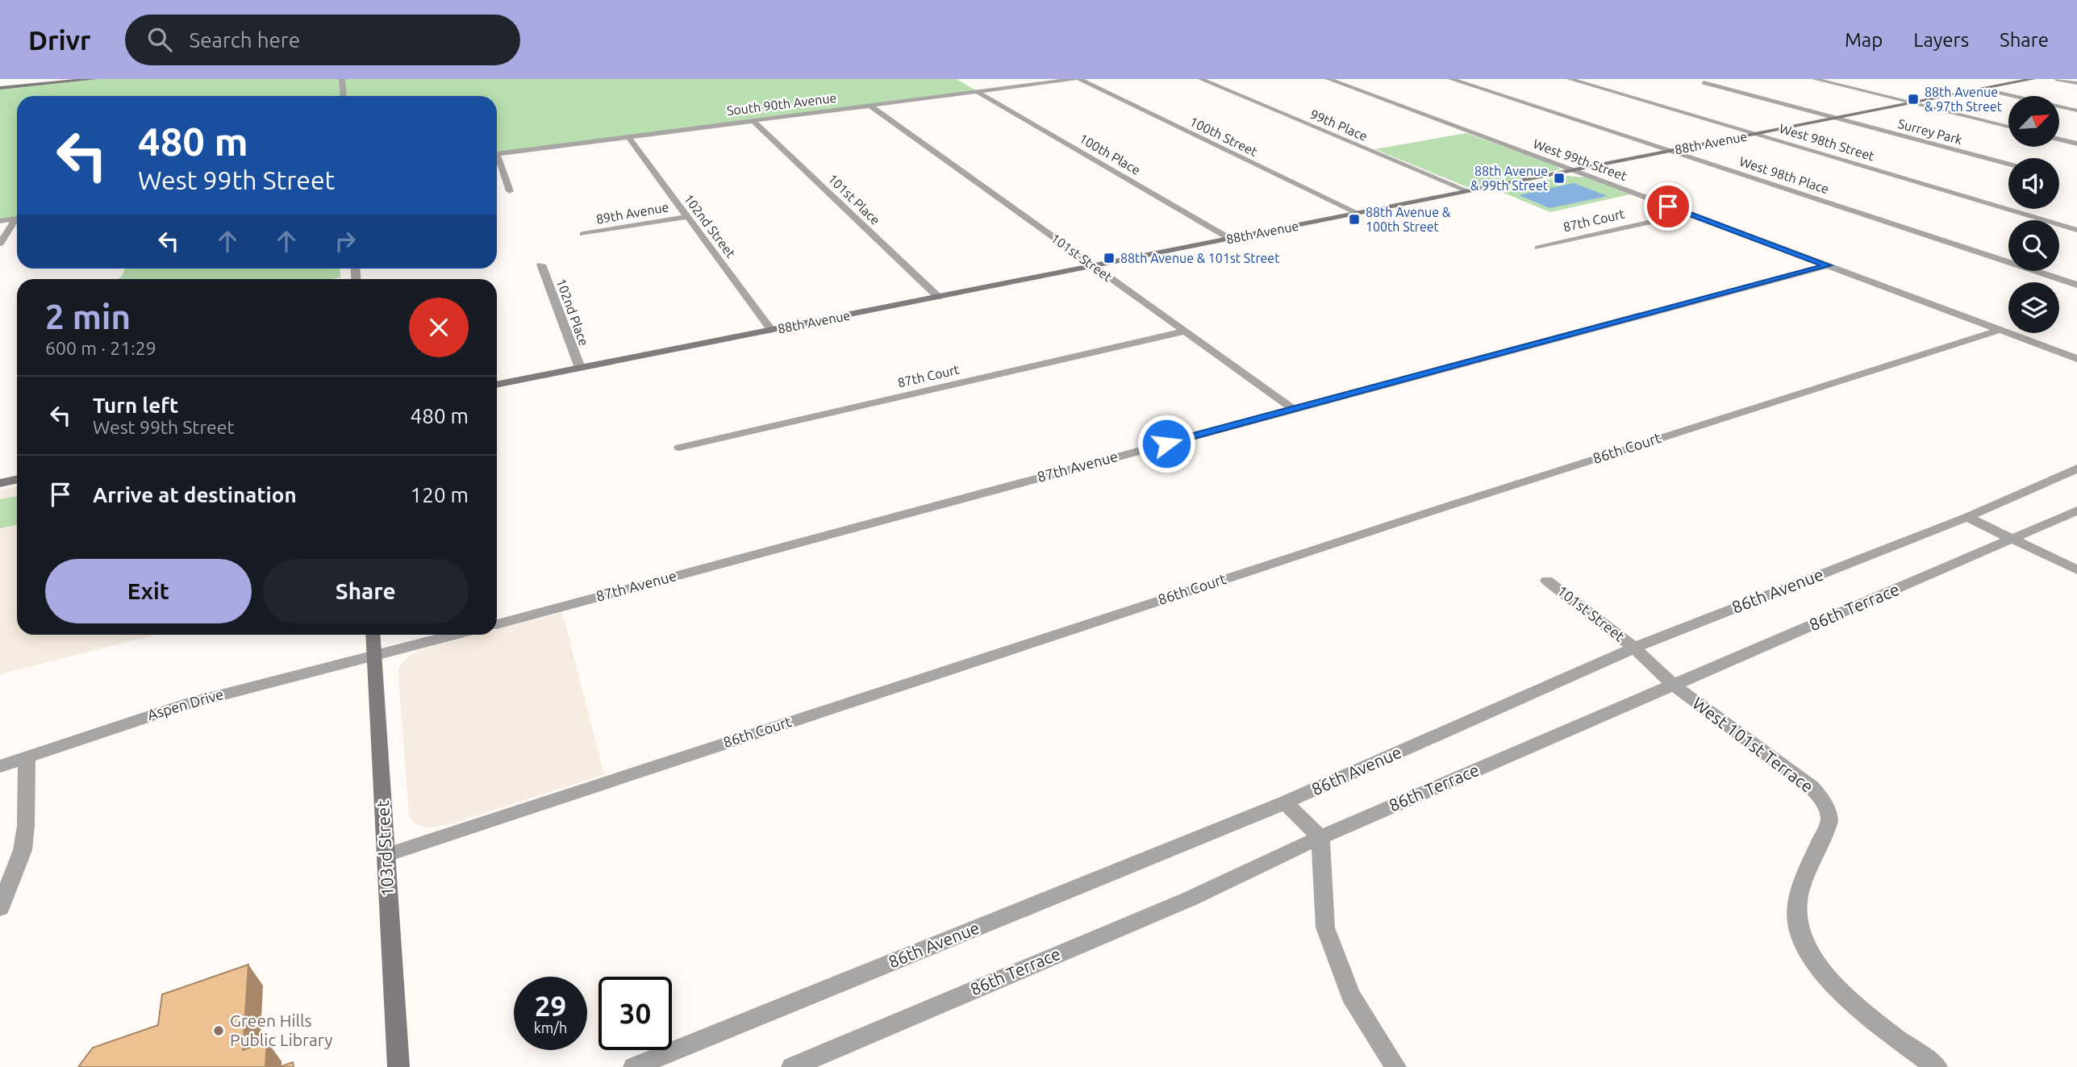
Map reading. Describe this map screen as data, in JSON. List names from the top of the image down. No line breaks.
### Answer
{"streets":{"street":["South 90th Avenue","99th Place","Surrey Park","100th Street","West 98th Street","88th Avenue","100th Place","West 99th Street","West 98th Place","101st Place","89th Avenue","87th Court","102nd Street","101st Street","102nd Place","86th Court","87th Avenue","86th Avenue","86th Terrace","Aspen Drive","West 101st Terrace","103rd Street"]},"crossings":[["South 90th Avenue","100th Place"],["South 90th Avenue","101st Place"],["South 90th Avenue","102nd Street"],["South 90th Avenue","101st Street"],["99th Place","88th Avenue"],["Surrey Park","88th Avenue"],["100th Street","88th Avenue"],["West 98th Street","88th Avenue"],["88th Avenue","100th Place"],["88th Avenue","West 99th Street"],["88th Avenue","West 98th Place"],["88th Avenue","101st Place"],["88th Avenue","102nd Street"],["88th Avenue","101st Street"],["88th Avenue","102nd Place"],["West 99th Street","87th Court"],["West 99th Street","86th Court"],["West 99th Street","87th Avenue"],["89th Avenue","102nd Street"],["87th Court","101st Street"],["101st Street","87th Avenue"],["101st Street","86th Avenue"],["101st Street","West 101st Terrace"],["86th Court","103rd Street"],["86th Avenue","West 101st Terrace"],["86th Terrace","West 101st Terrace"],["Aspen Drive","103rd Street"]],"places":{"transit":["88th Avenue & 97th Street","88th Avenue & 99th Street","88th Avenue & 100th Street","88th Avenue & 101st Street"],"other":["Green Hills Public Library"]},"north":"top right","page":{"header":"Drivr","search":"Search here","nav":["Map","Layers","Share"],"turn":["480 m","West 99th Street"],"heading":["2 min","600 m · 21:29"],"list":[{"name":"Turn left","note":"West 99th Street","value":"480 m"},{"name":"Arrive at destination","value":"120 m"}],"buttons":["Exit","Share"],"speed":"29 km/h","limit":"30"}}
